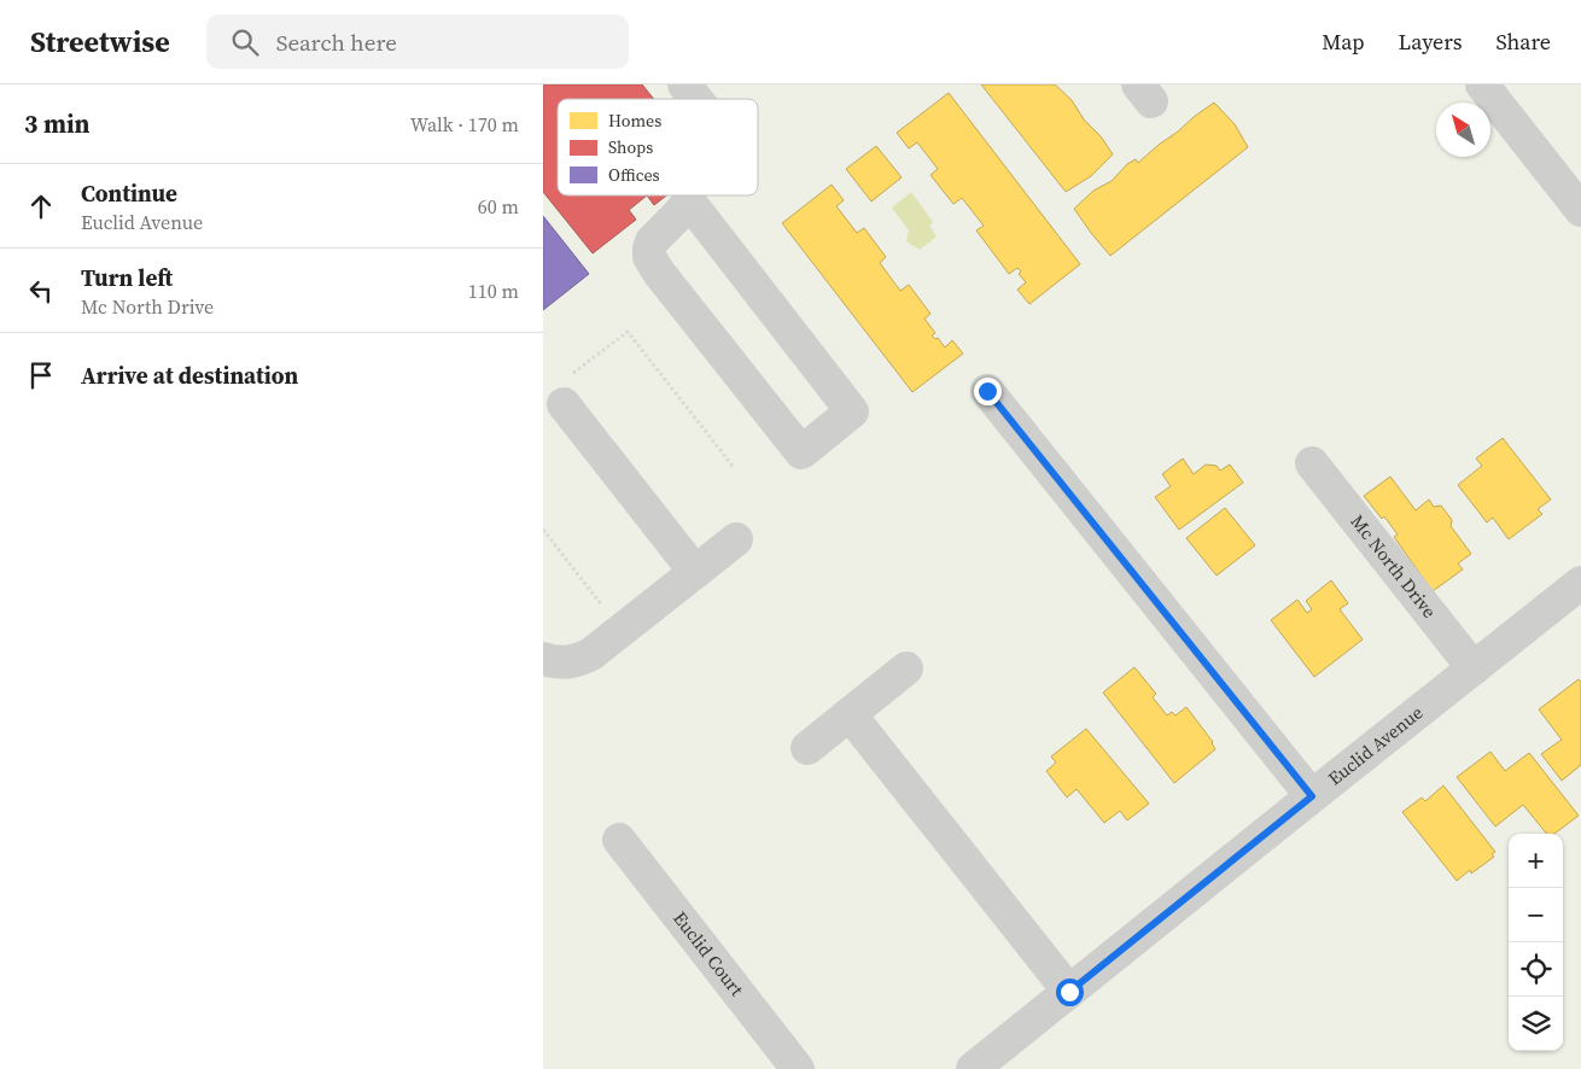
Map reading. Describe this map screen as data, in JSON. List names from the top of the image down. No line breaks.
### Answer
{"streets":{"street":["Mc North Drive","Euclid Avenue","Euclid Court"]},"crossings":[["Mc North Drive","Euclid Avenue"]],"legend":["Homes","Shops","Offices"],"north":"top left","page":{"header":"Streetwise","search":"Search here","nav":["Map","Layers","Share"],"heading":["3 min","Walk · 170 m"],"list":[["Continue","Euclid Avenue","60 m"],["Turn left","Mc North Drive","110 m"],"Arrive at destination"],"map_buttons":["+","−"]}}
